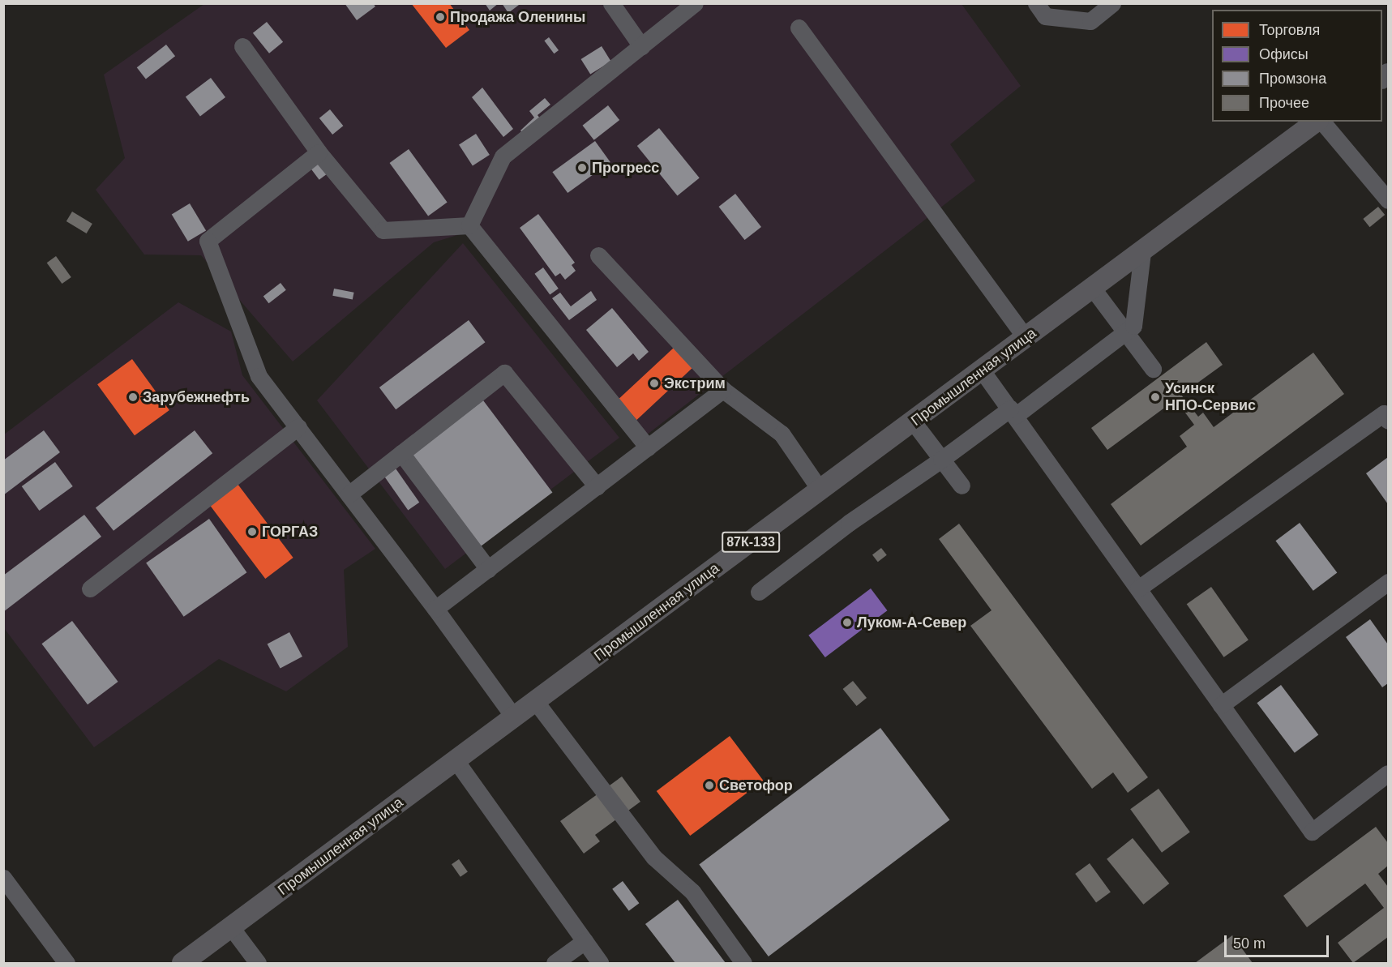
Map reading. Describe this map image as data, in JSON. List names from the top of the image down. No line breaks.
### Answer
{"streets":{"main road":["Промышленная улица","87К-133"]},"places":["Продажа Оленины","Прогресс","Экстрим","Зарубежнефть","Усинск НПО-Сервис","ГОРГАЗ","Луком-А-Север","Светофор"],"legend":["Торговля","Офисы","Промзона","Прочее"],"scale_bar":"50 m"}
